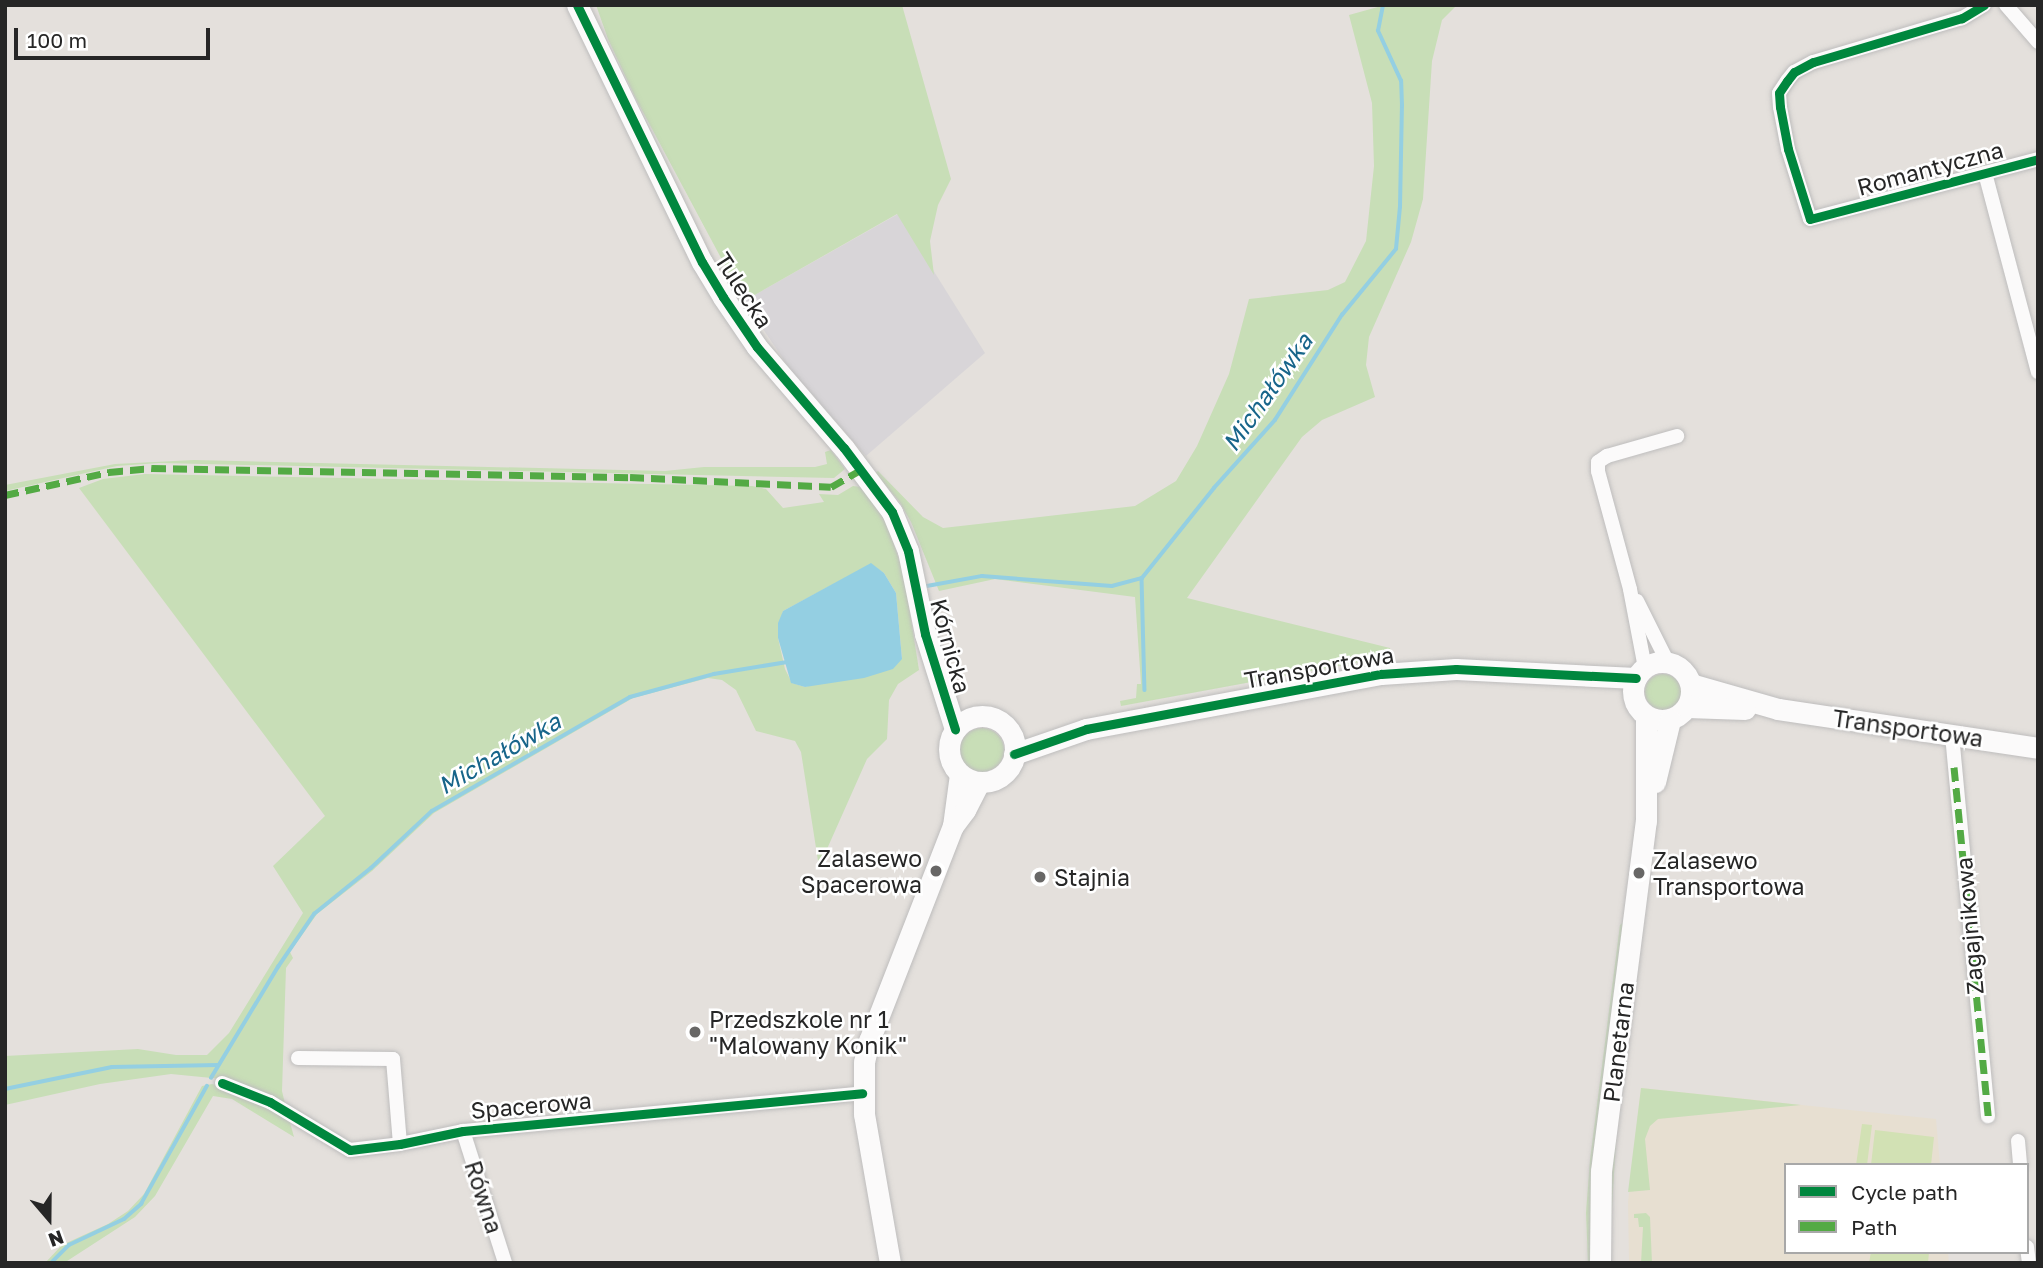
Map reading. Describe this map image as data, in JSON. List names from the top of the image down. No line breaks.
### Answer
{"streets":{"street":["Romantyczna","Tulecka","Kórnicka","Transportowa","Zagajnikowa","Planetarna","Spacerowa","Równa"]},"crossings":[["Tulecka","Kórnicka"],["Kórnicka","Transportowa"],["Transportowa","Zagajnikowa"],["Transportowa","Planetarna"],["Spacerowa","Równa"]],"water":["Michałówka"],"places":["Zalasewo Spacerowa","Zalasewo Transportowa","Stajnia","Przedszkole nr 1 \"Malowany Konik\""],"legend":["Cycle path","Path"],"scale_bar":"100 m","north":"bottom"}
